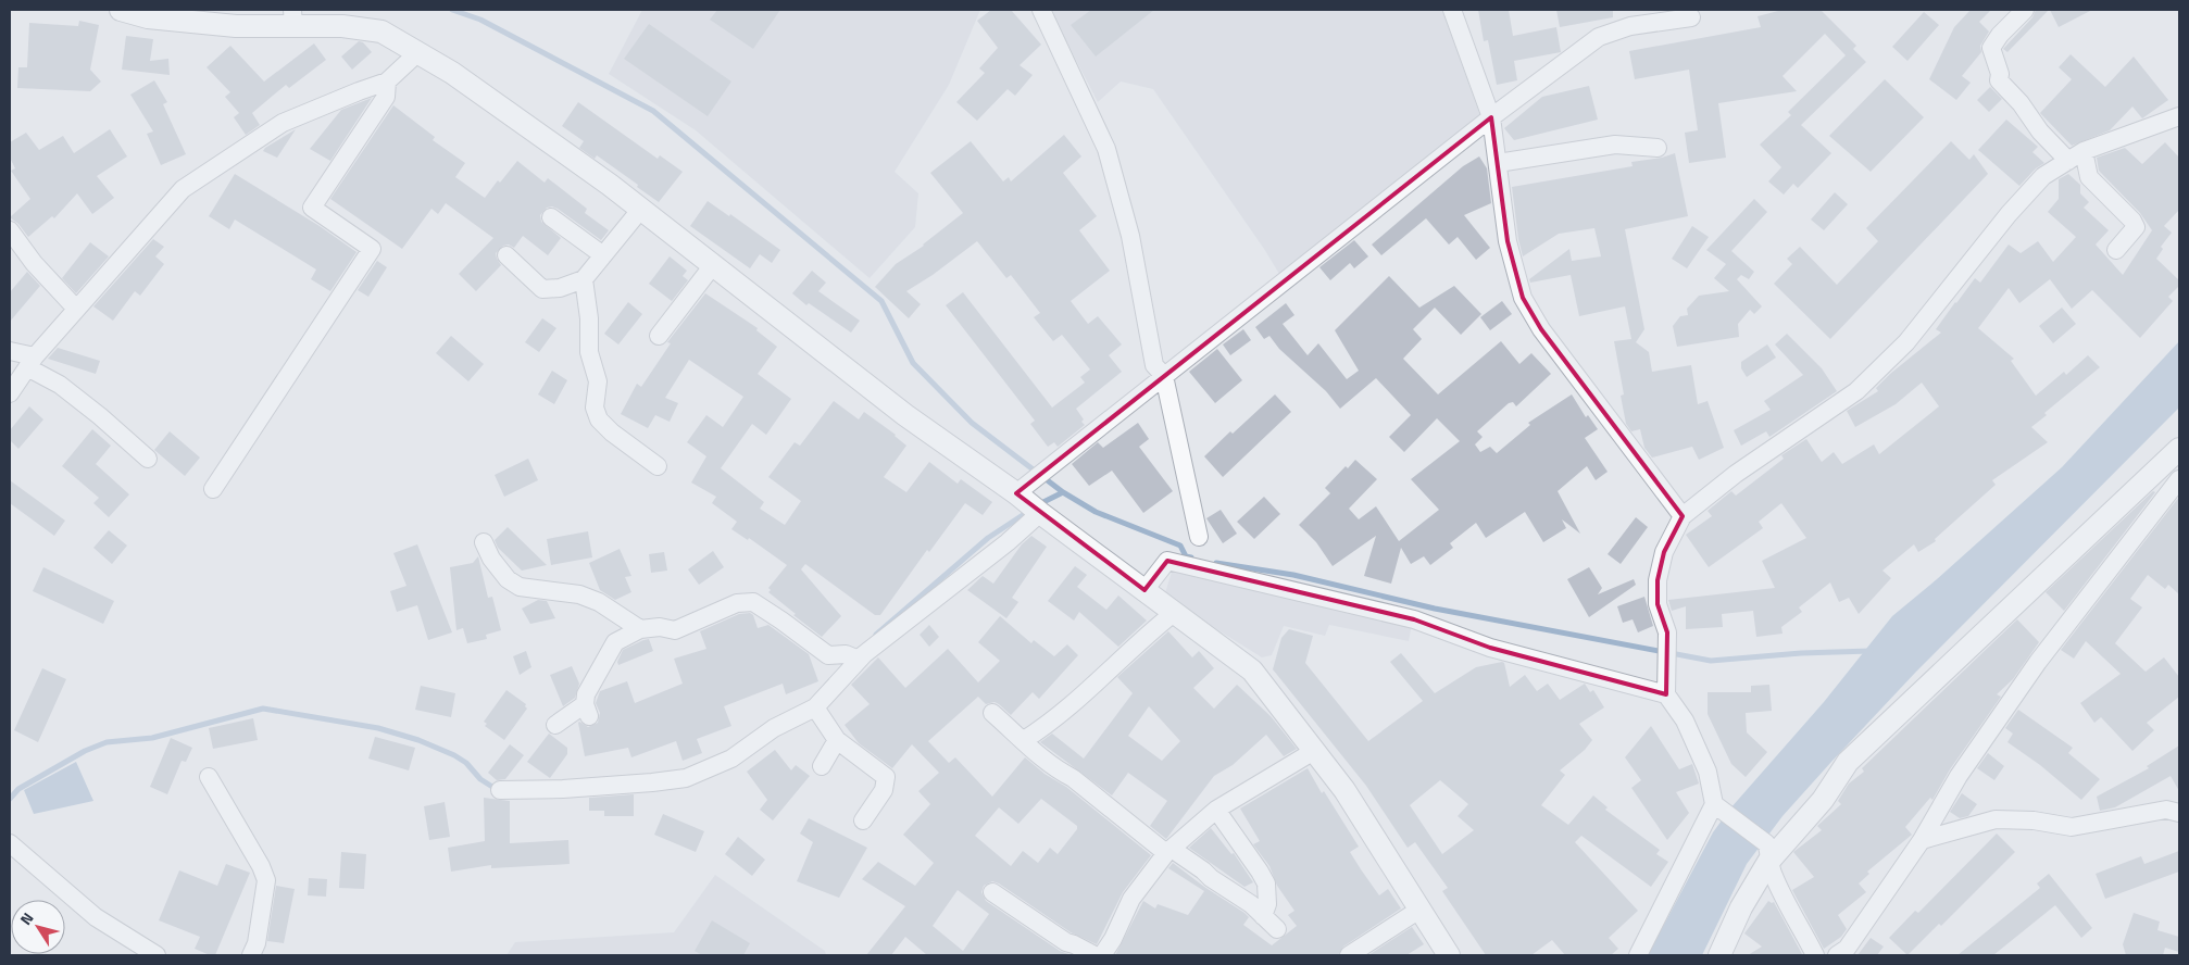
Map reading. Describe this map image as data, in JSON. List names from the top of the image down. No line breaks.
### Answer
{"north":"top left"}
